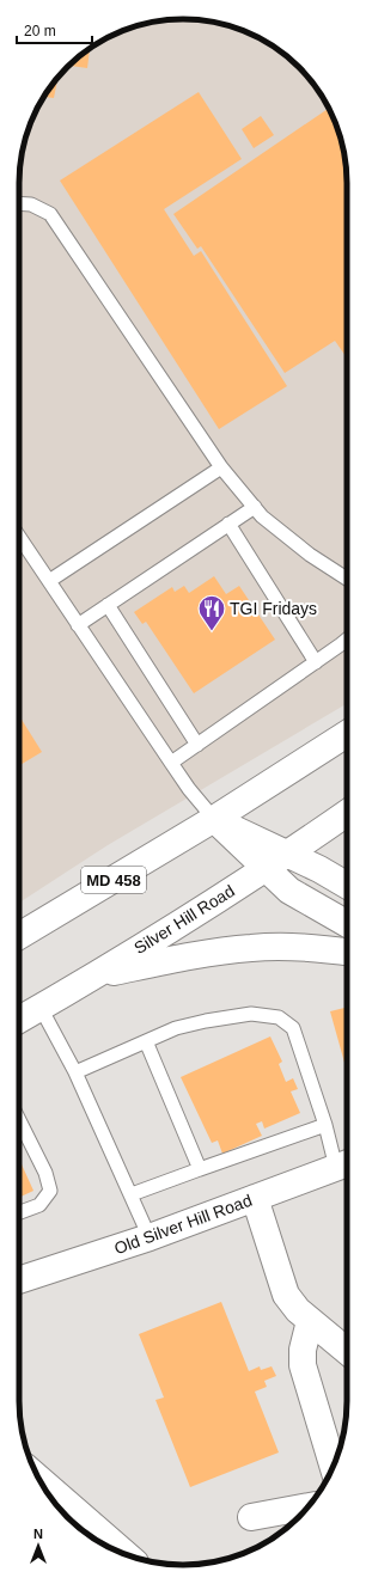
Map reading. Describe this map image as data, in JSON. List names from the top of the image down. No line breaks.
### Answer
{"streets":{"main road":["MD 458","Silver Hill Road","Old Silver Hill Road"]},"places":{"restaurant":["TGI Fridays"]},"scale_bar":"20 m","north":"top"}
